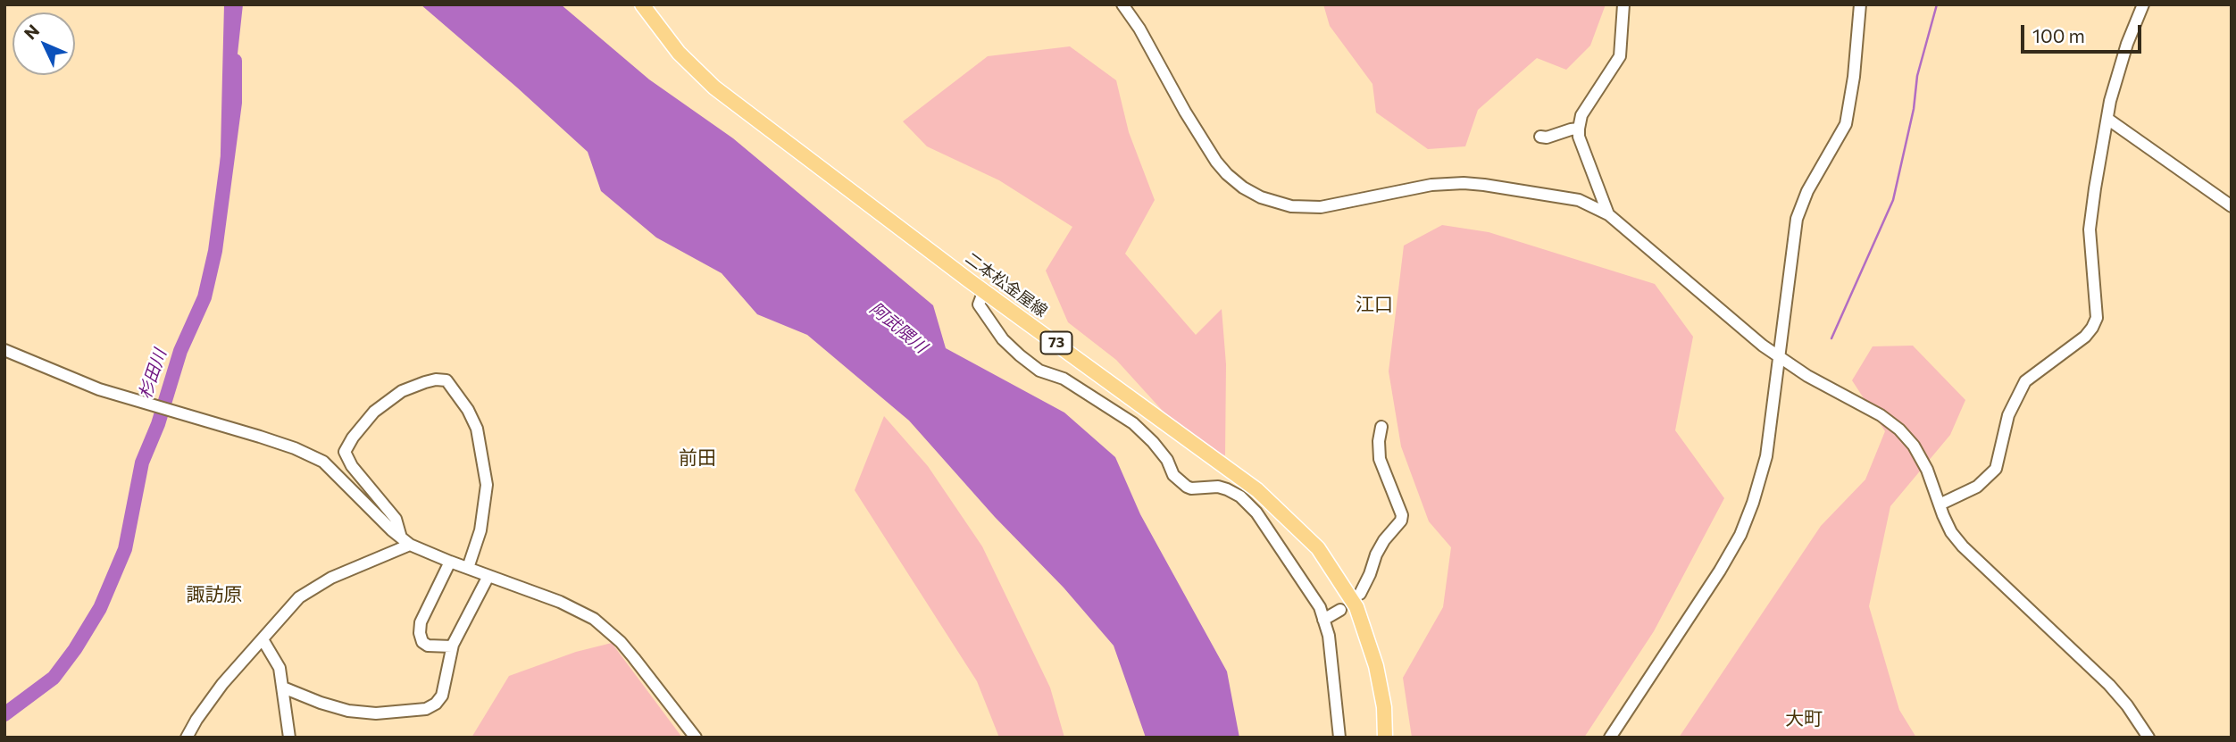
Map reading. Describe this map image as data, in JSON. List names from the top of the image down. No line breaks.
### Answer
{"streets":{"main road":["二本松金屋線","73"]},"districts":["江口","前田","諏訪原","大町"],"water":["阿武隈川","杉田川"],"scale_bar":"100 m","north":"top left"}
